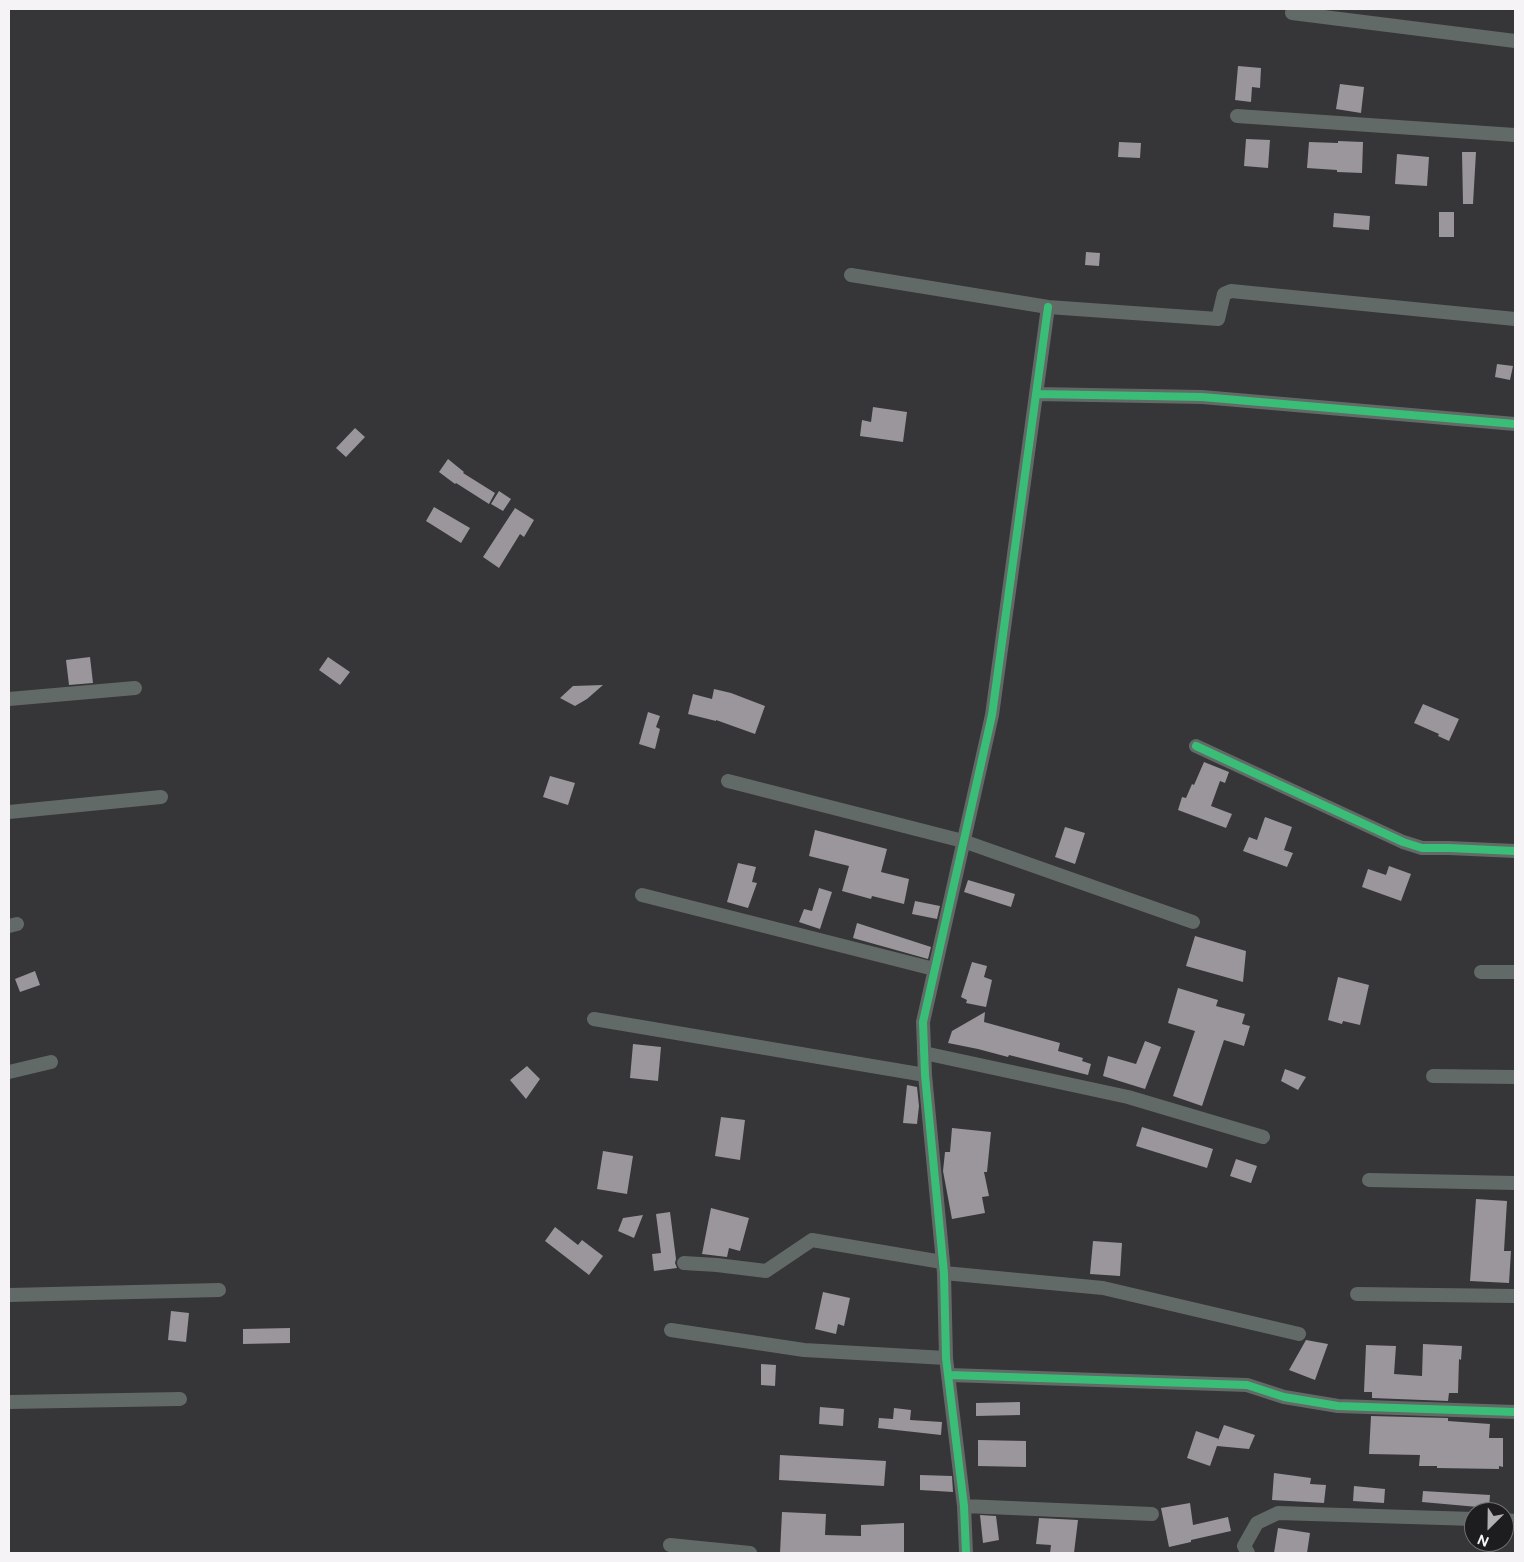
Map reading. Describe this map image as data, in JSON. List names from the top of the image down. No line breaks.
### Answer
{"north":"bottom left"}
